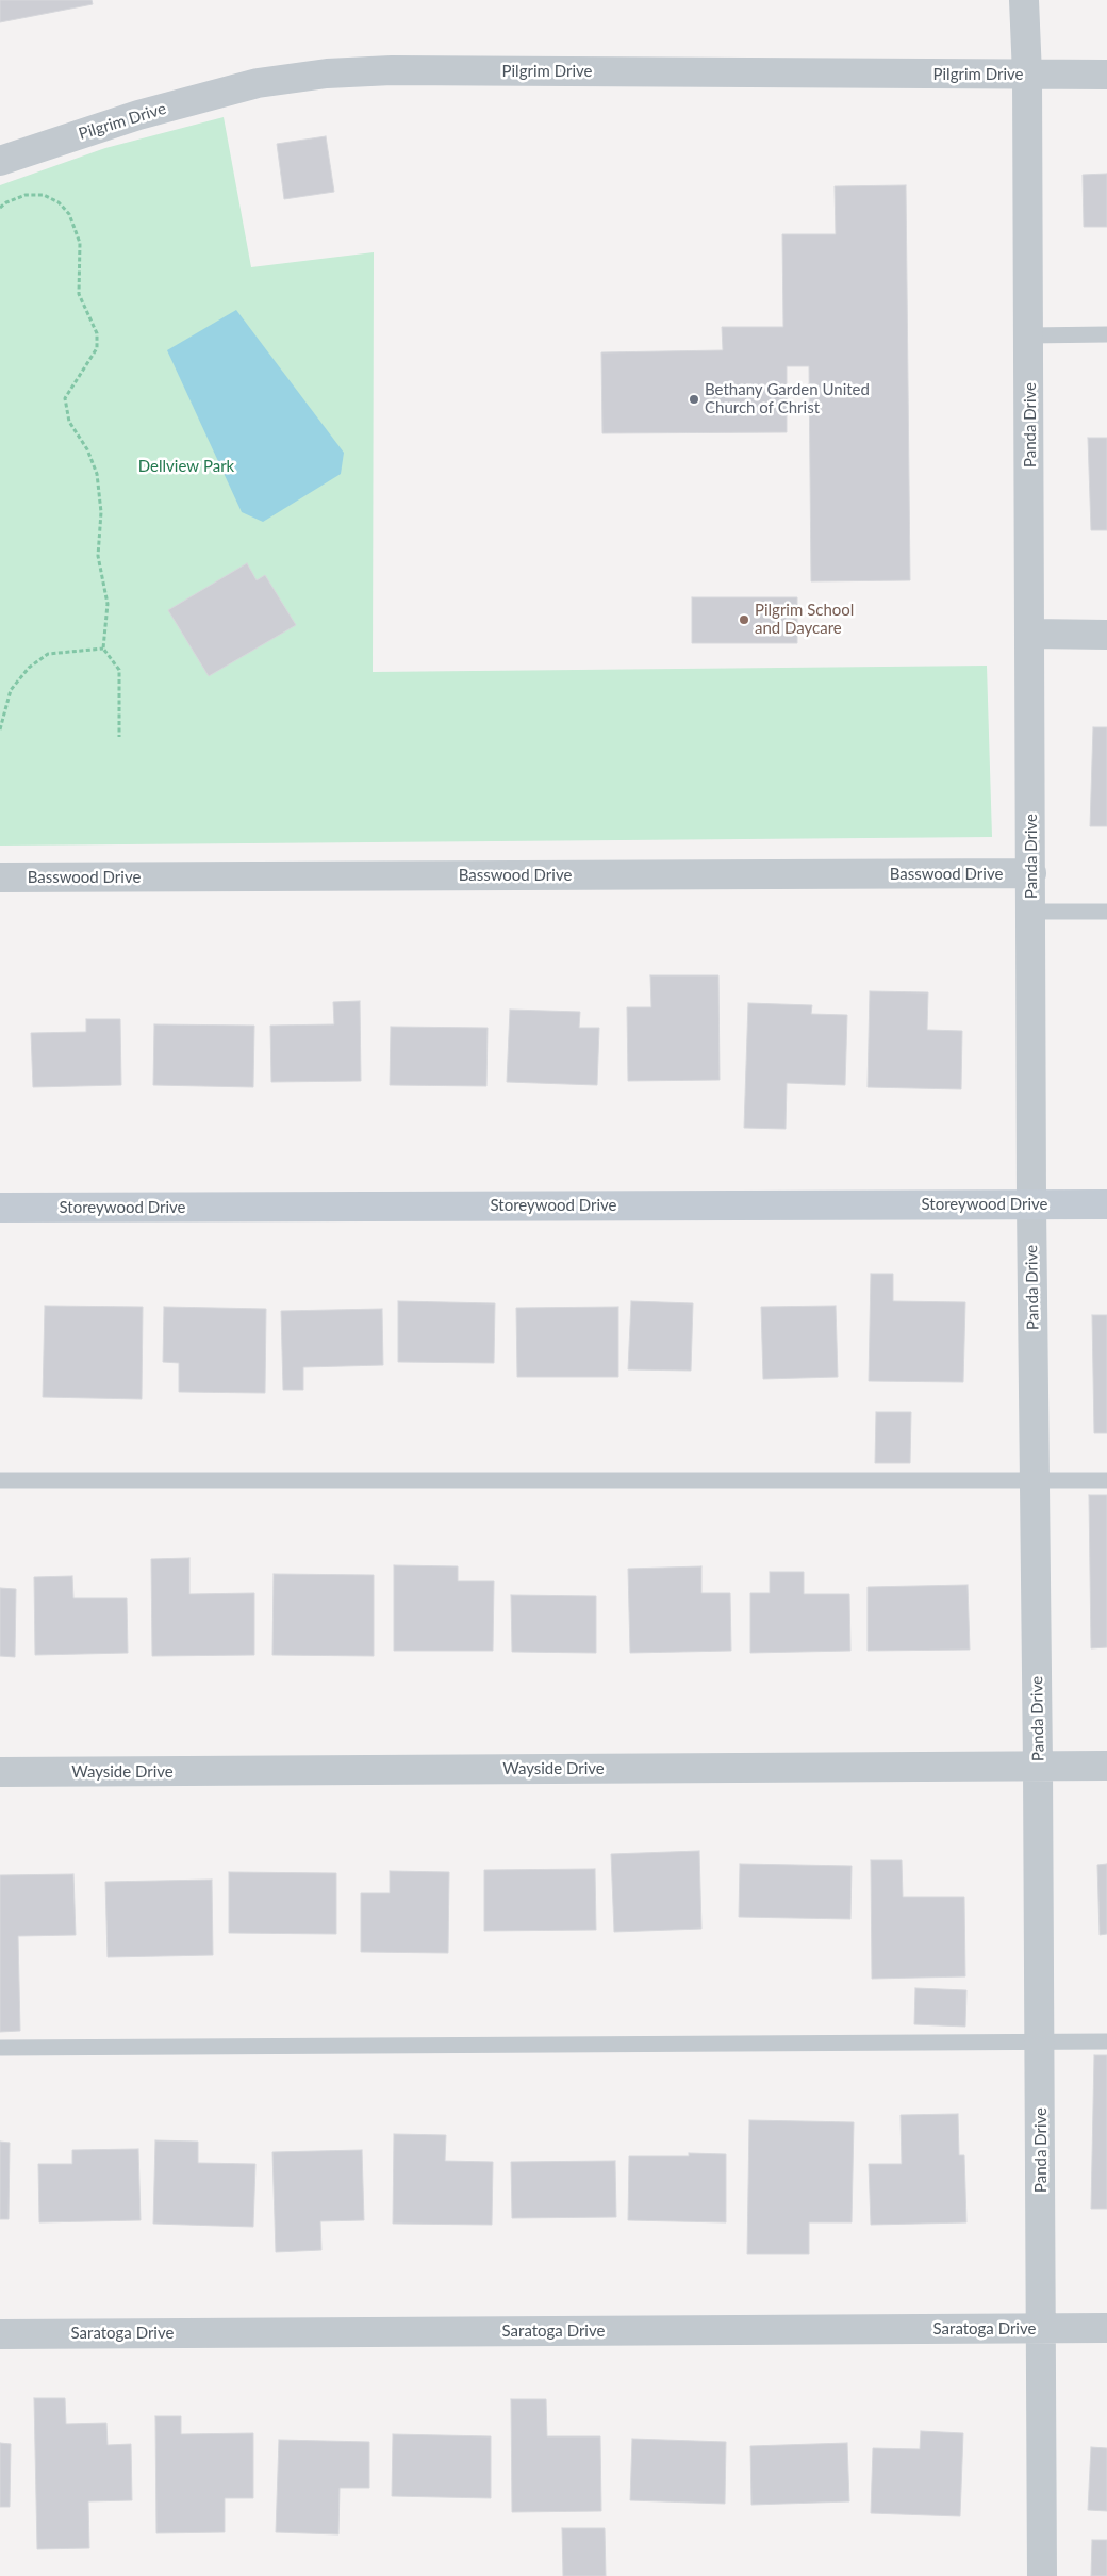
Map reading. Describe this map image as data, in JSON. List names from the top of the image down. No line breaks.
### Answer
{"streets":{"street":["Pilgrim Drive","Panda Drive","Basswood Drive","Storeywood Drive","Wayside Drive","Saratoga Drive"]},"crossings":[["Pilgrim Drive","Panda Drive"],["Panda Drive","Basswood Drive"],["Panda Drive","Storeywood Drive"],["Panda Drive","Wayside Drive"],["Panda Drive","Saratoga Drive"]],"parks":["Dellview Park"],"places":["Bethany Garden United Church of Christ","Pilgrim School and Daycare"]}
